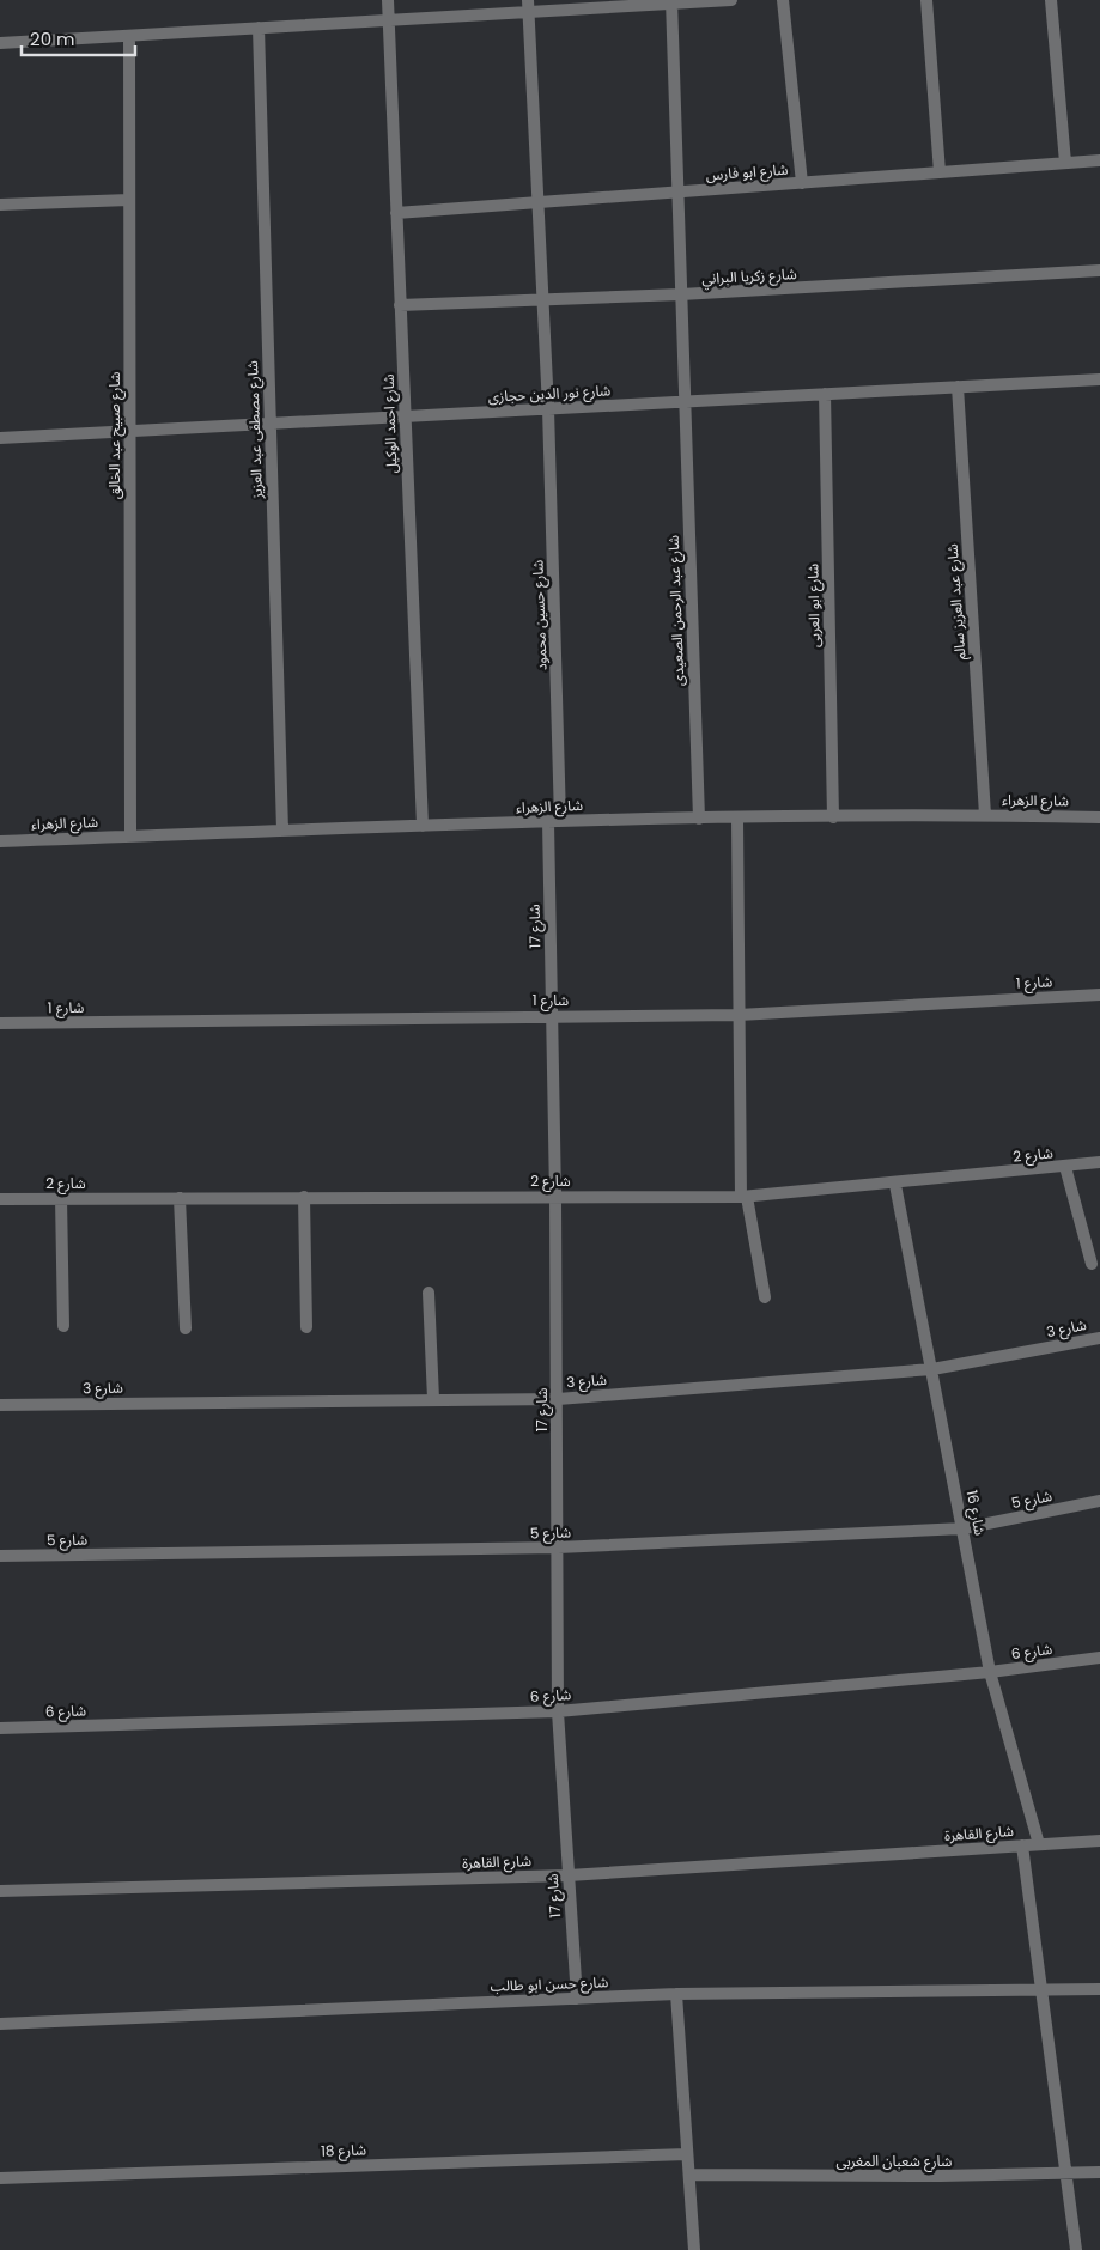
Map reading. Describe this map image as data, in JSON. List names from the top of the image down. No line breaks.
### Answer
{"streets":{"street":["شارع ابو فارس","شارع زكريا البراني","شارع نور الدين حجازى","شارع احمد الوكيل","شارع مصطفى عبد العزيز","شارع صبيح عبد الخالق","شارع عبد العزيز سالم","شارع ابو العربى","شارع عبد الرحمن الصعيدى","شارع حسين محمود","شارع الزهراء","شارع 17","شارع 1","شارع 2","شارع 3","شارع 5","شارع 16","شارع 6","شارع القاهرة","شارع حسن ابو طالب","شارع 18","شارع شعبان المغربى"]},"crossings":[["شارع ابو فارس","شارع احمد الوكيل"],["شارع ابو فارس","شارع عبد الرحمن الصعيدى"],["شارع ابو فارس","شارع حسين محمود"],["شارع زكريا البراني","شارع احمد الوكيل"],["شارع زكريا البراني","شارع عبد الرحمن الصعيدى"],["شارع زكريا البراني","شارع حسين محمود"],["شارع نور الدين حجازى","شارع احمد الوكيل"],["شارع نور الدين حجازى","شارع مصطفى عبد العزيز"],["شارع نور الدين حجازى","شارع صبيح عبد الخالق"],["شارع نور الدين حجازى","شارع عبد العزيز سالم"],["شارع نور الدين حجازى","شارع ابو العربى"],["شارع نور الدين حجازى","شارع عبد الرحمن الصعيدى"],["شارع نور الدين حجازى","شارع حسين محمود"],["شارع احمد الوكيل","شارع الزهراء"],["شارع مصطفى عبد العزيز","شارع الزهراء"],["شارع صبيح عبد الخالق","شارع الزهراء"],["شارع عبد العزيز سالم","شارع الزهراء"],["شارع ابو العربى","شارع الزهراء"],["شارع عبد الرحمن الصعيدى","شارع الزهراء"],["شارع حسين محمود","شارع الزهراء"],["شارع حسين محمود","شارع 17"],["شارع الزهراء","شارع 17"],["شارع 17","شارع 1"],["شارع 17","شارع 2"],["شارع 17","شارع 3"],["شارع 17","شارع 5"],["شارع 17","شارع 6"],["شارع 17","شارع القاهرة"],["شارع 17","شارع حسن ابو طالب"],["شارع 2","شارع 16"],["شارع 3","شارع 16"],["شارع 5","شارع 16"],["شارع 16","شارع 6"],["شارع 16","شارع القاهرة"]],"scale_bar":"20 m"}
